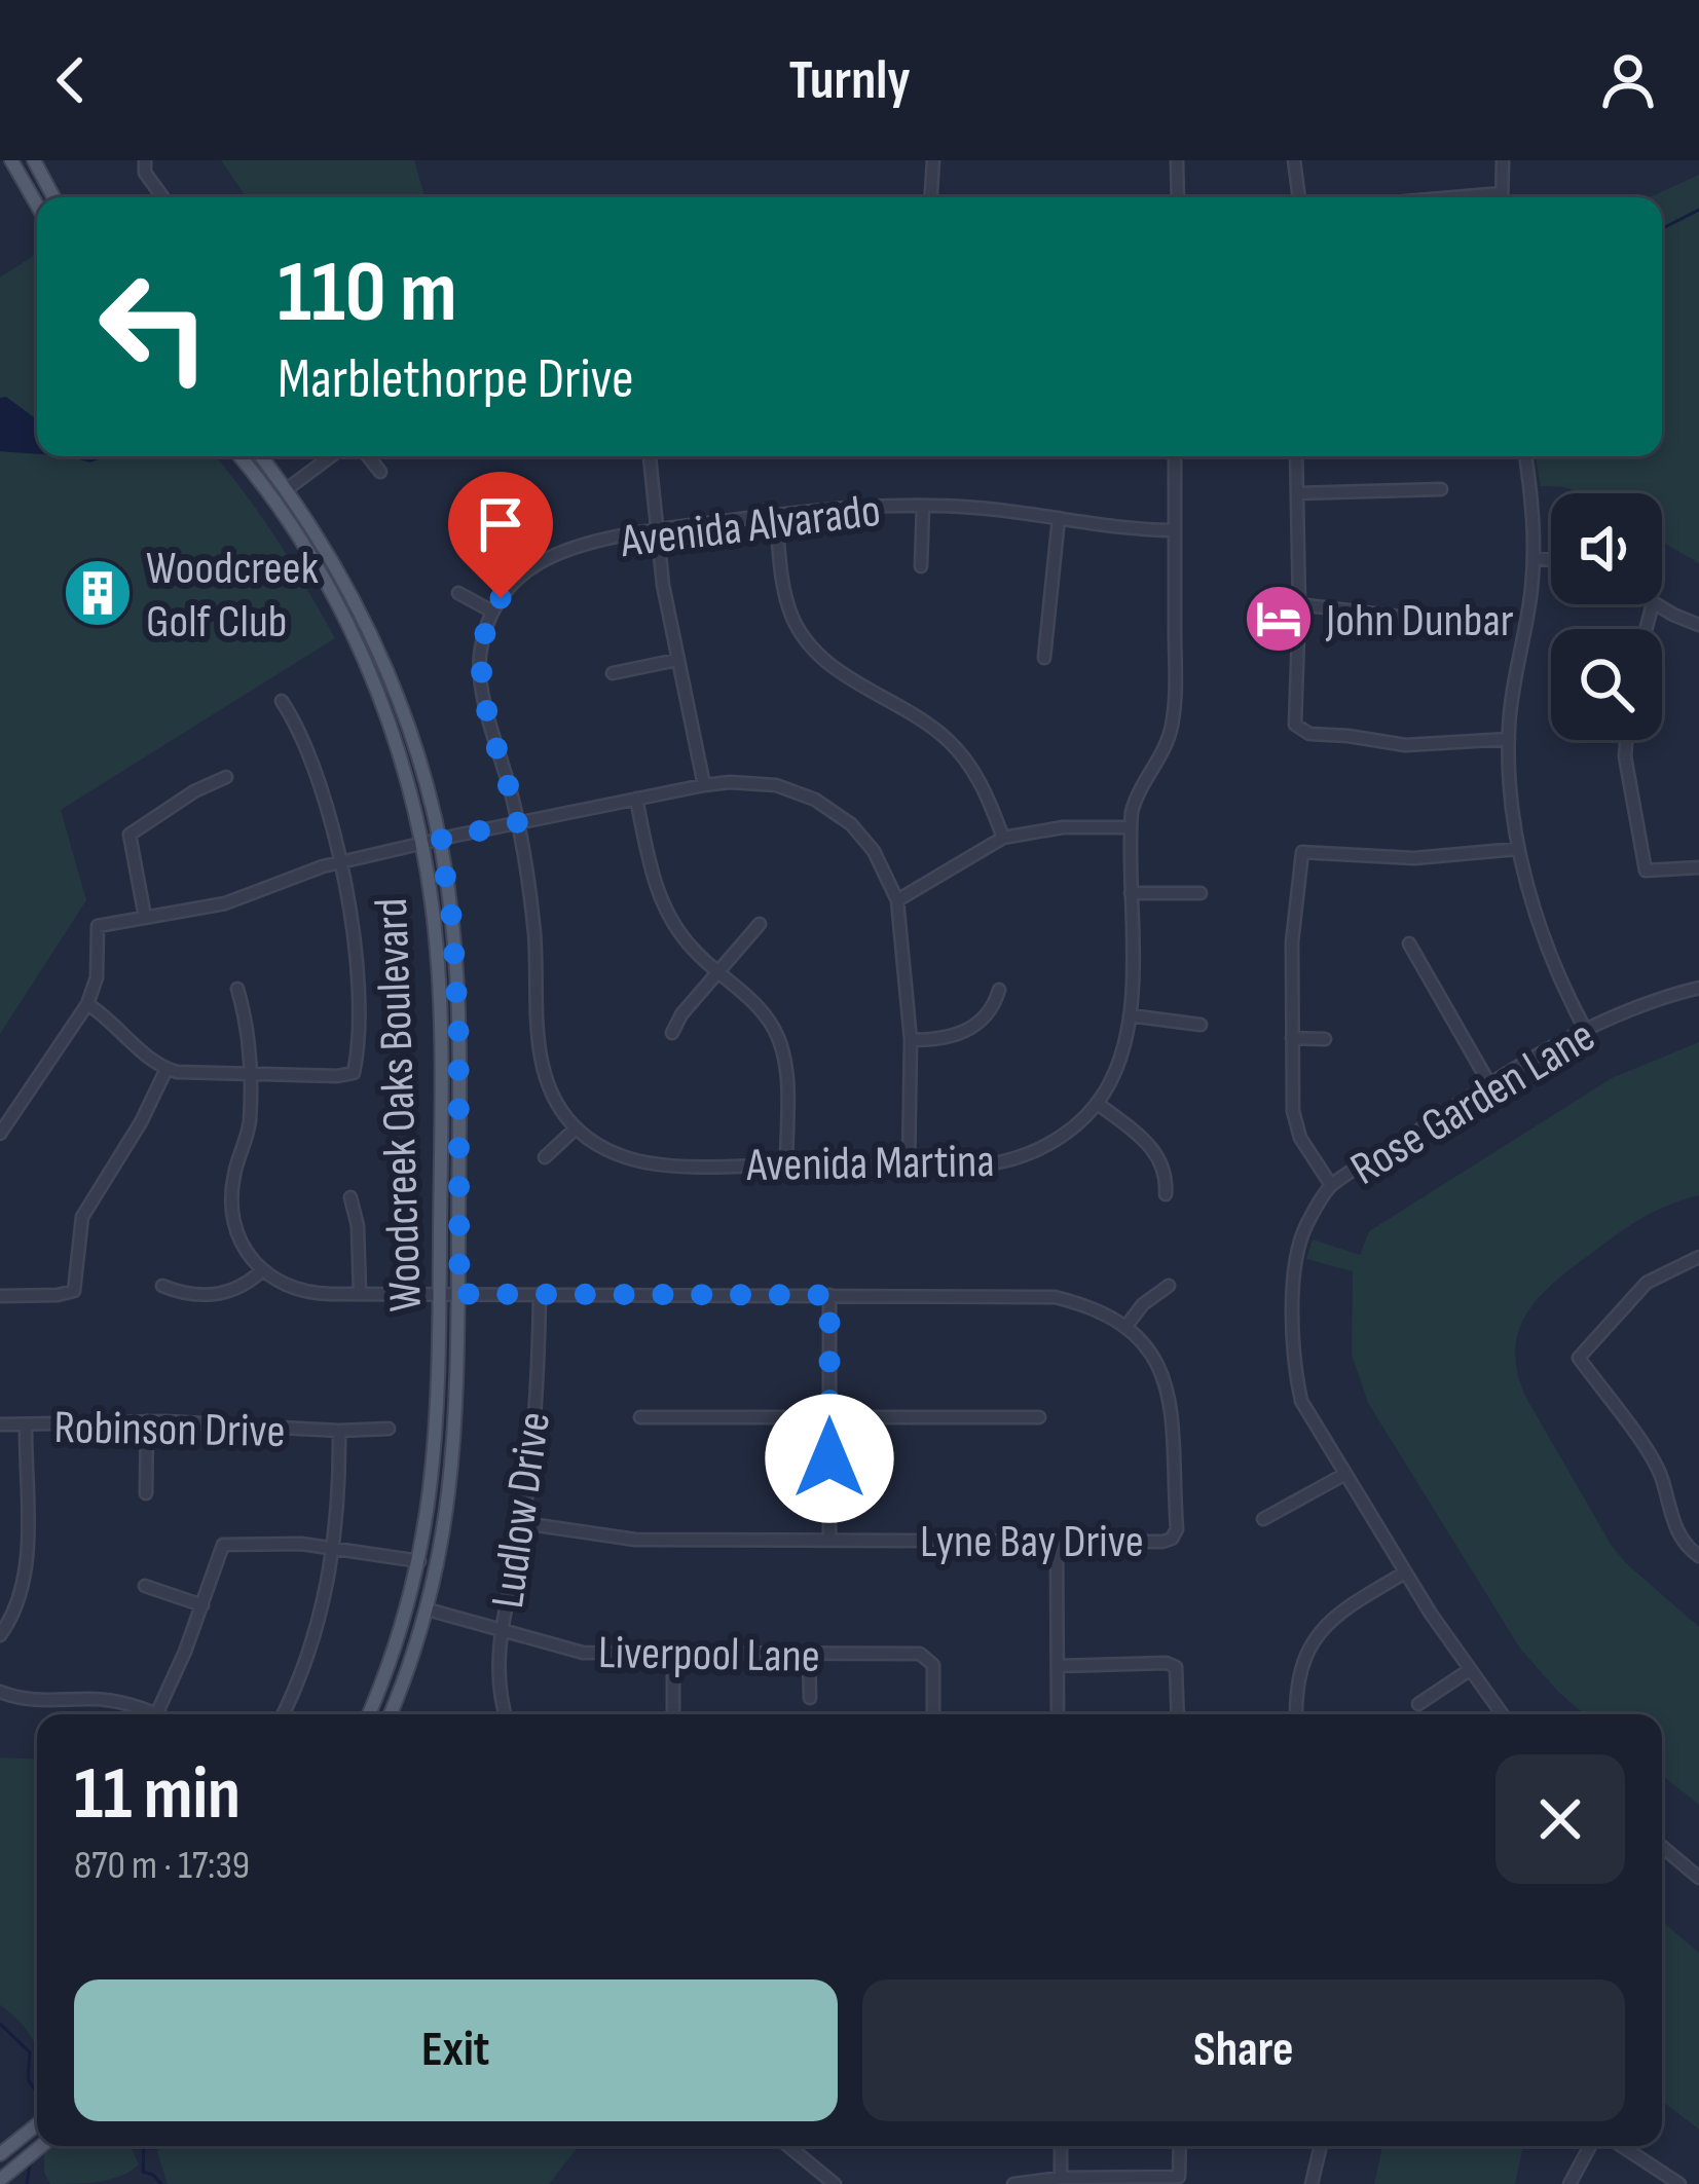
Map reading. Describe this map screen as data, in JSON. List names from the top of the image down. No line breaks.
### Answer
{"streets":{"main road":["Woodcreek Oaks Boulevard"],"street":["Avenida Alvarado","Rose Garden Lane","Avenida Martina","Robinson Drive","Ludlow Drive","Lyne Bay Drive","Liverpool Lane"]},"crossings":[["Avenida Alvarado","Avenida Martina"],["Woodcreek Oaks Boulevard","Liverpool Lane"],["Ludlow Drive","Lyne Bay Drive"],["Ludlow Drive","Liverpool Lane"]],"places":{"building":["Woodcreek Golf Club"],"hotel":["John Dunbar"]},"page":{"header":"Turnly","turn":["110 m","Marblethorpe Drive"],"heading":["11 min","870 m · 17:39"],"buttons":["Exit","Share"]}}
